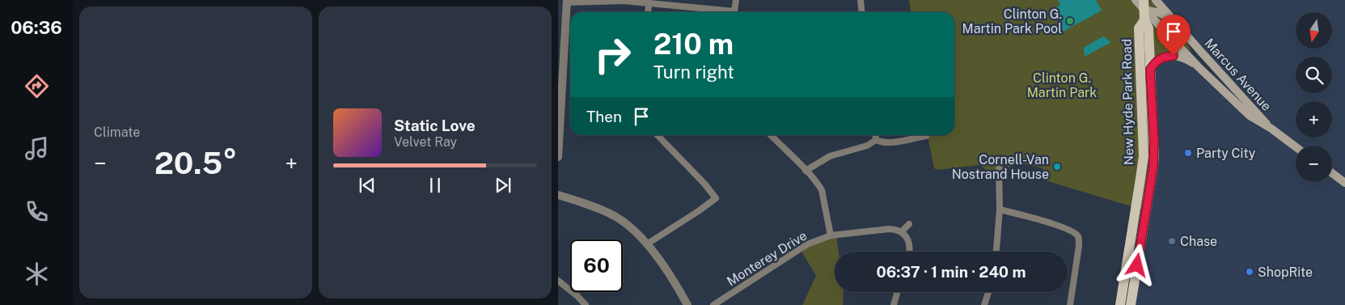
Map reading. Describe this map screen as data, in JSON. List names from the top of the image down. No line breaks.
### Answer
{"streets":{"main road":["Marcus Avenue","New Hyde Park Road"],"street":["Monterey Drive"]},"crossings":[["Marcus Avenue","New Hyde Park Road"]],"parks":["Clinton G. Martin Park"],"places":["Clinton G. Martin Park Pool","Party City","Cornell-Van Nostrand House","Chase","ShopRite"],"north":"bottom","page":{"tabs":"06:36","tile":"Climate","map_buttons":["+","−"],"turn":["210 m","Turn right"],"then":"Then","song":["Static Love","Velvet Ray"],"heat":["−","20.5°","+"],"limit":"60","trip":"06:37 · 1 min · 240 m"}}
